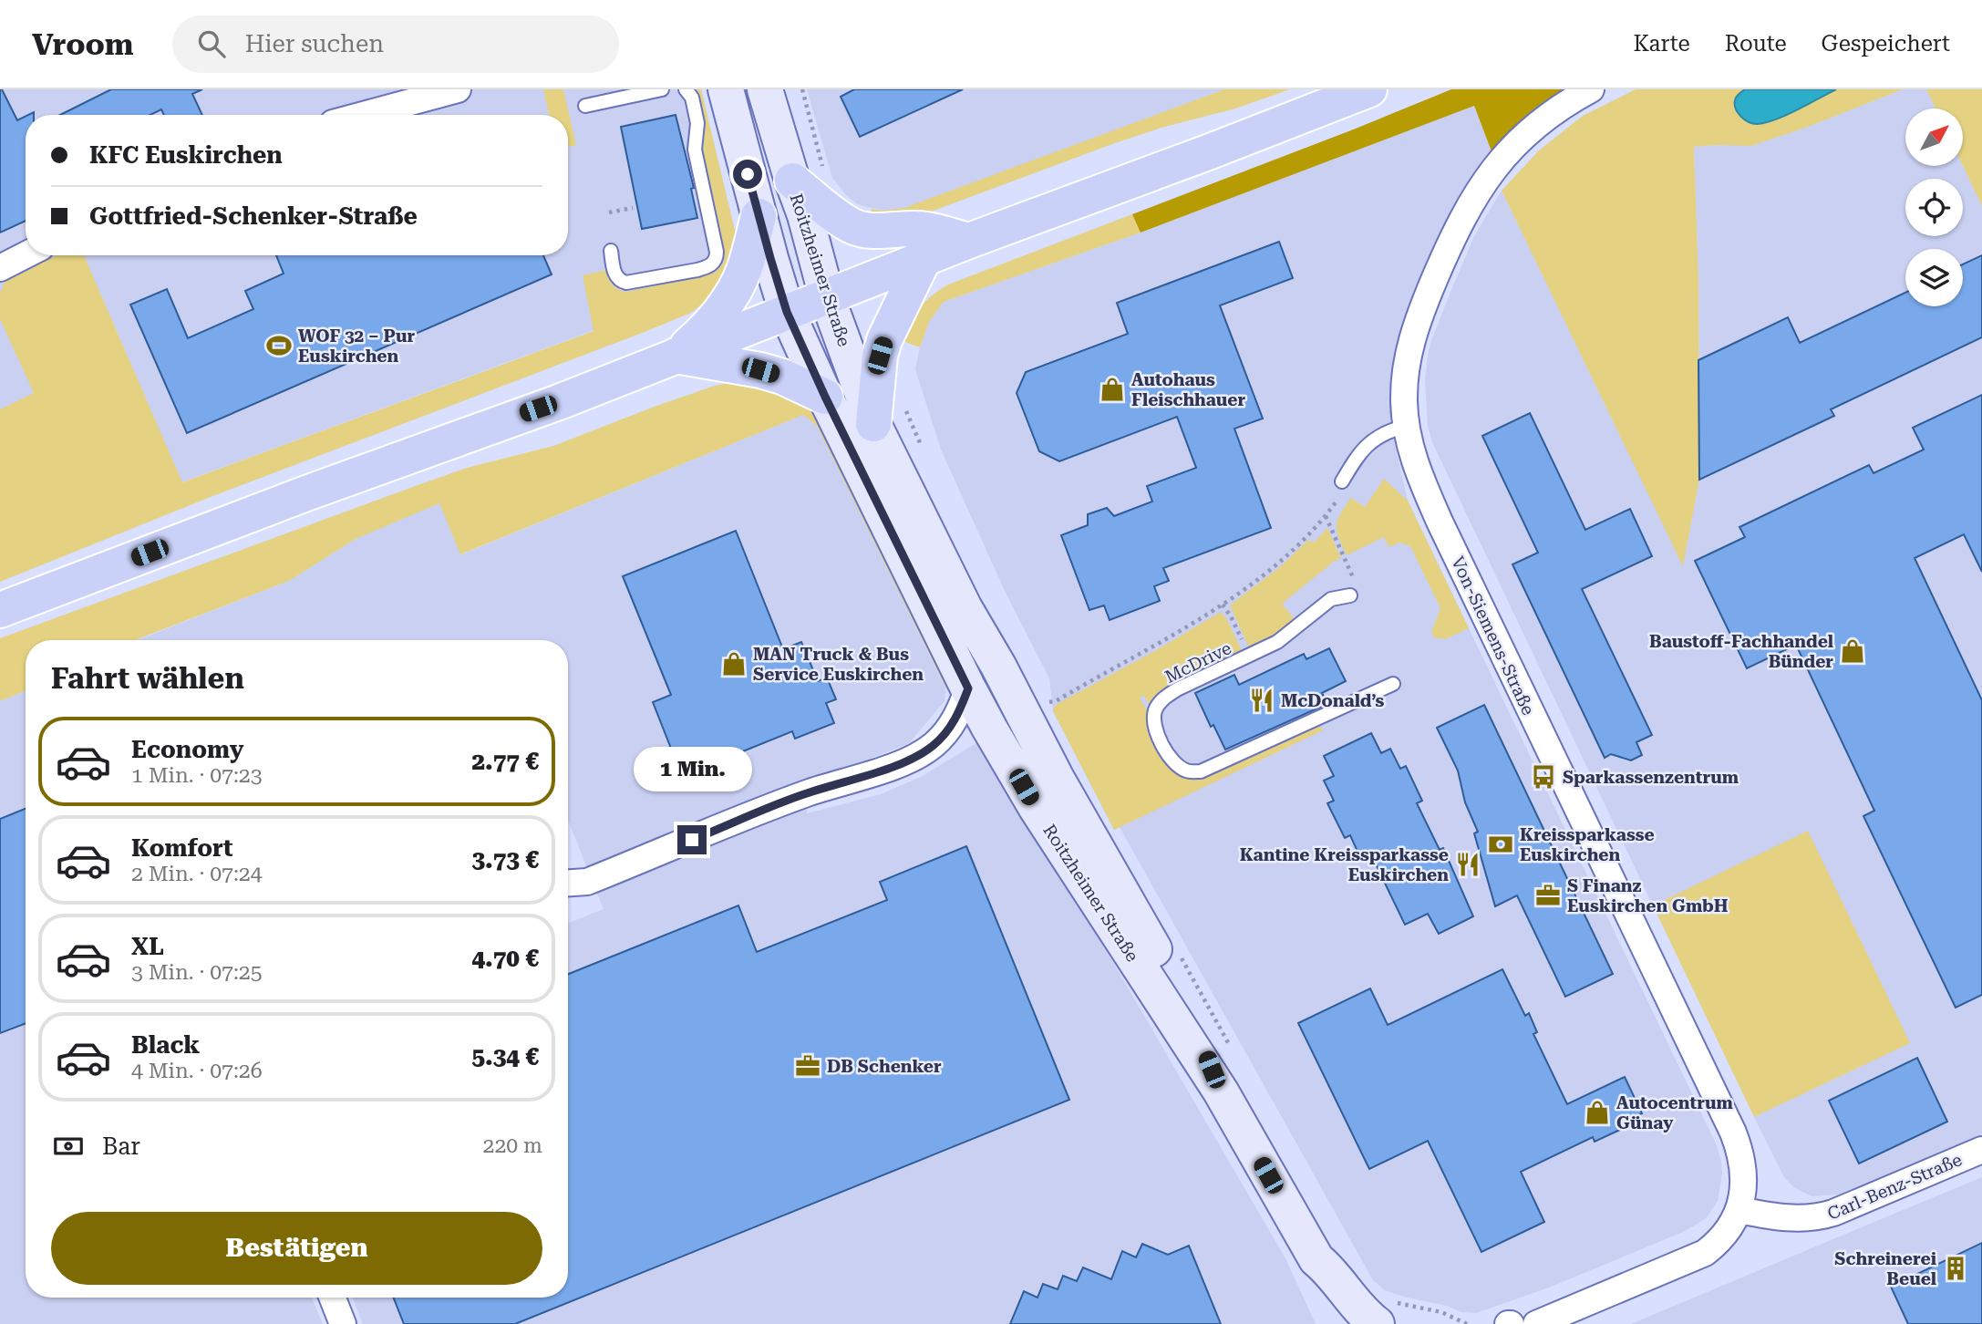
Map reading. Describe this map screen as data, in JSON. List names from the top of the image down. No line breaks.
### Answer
{"streets":{"street":["Roitzheimer Straße","Von-Siemens-Straße","Carl-Benz-Straße"],"lane":["McDrive"]},"crossings":[["Von-Siemens-Straße","Carl-Benz-Straße"]],"places":{"sports":["WOF 32 – Pur Euskirchen"],"shop":["Autohaus Fleischhauer","Baustoff-Fachhandel Bünder","MAN Truck & Bus Service Euskirchen","Autocentrum Günay"],"restaurant":["McDonald’s","Kantine Kreissparkasse Euskirchen"],"bus stop":["Sparkassenzentrum"],"bank":["Kreissparkasse Euskirchen"],"office":["S Finanz Euskirchen GmbH","DB Schenker"],"building":["Schreinerei Beuel"]},"north":"top right","page":{"header":"Vroom","search":"Hier suchen","nav":["Karte","Route","Gespeichert"],"banner":["KFC Euskirchen","Gottfried-Schenker-Straße"],"heading":"Fahrt wählen","list":[{"name":"Economy","note":"1 Min. · 07:23","value":"2.77 €"},{"name":"Komfort","note":"2 Min. · 07:24","value":"3.73 €"},{"name":"XL","note":"3 Min. · 07:25","value":"4.70 €"},{"name":"Black","note":"4 Min. · 07:26","value":"5.34 €"}],"bubble":"1 Min.","pay":["Bar","220 m"],"buttons":"Bestätigen"}}
